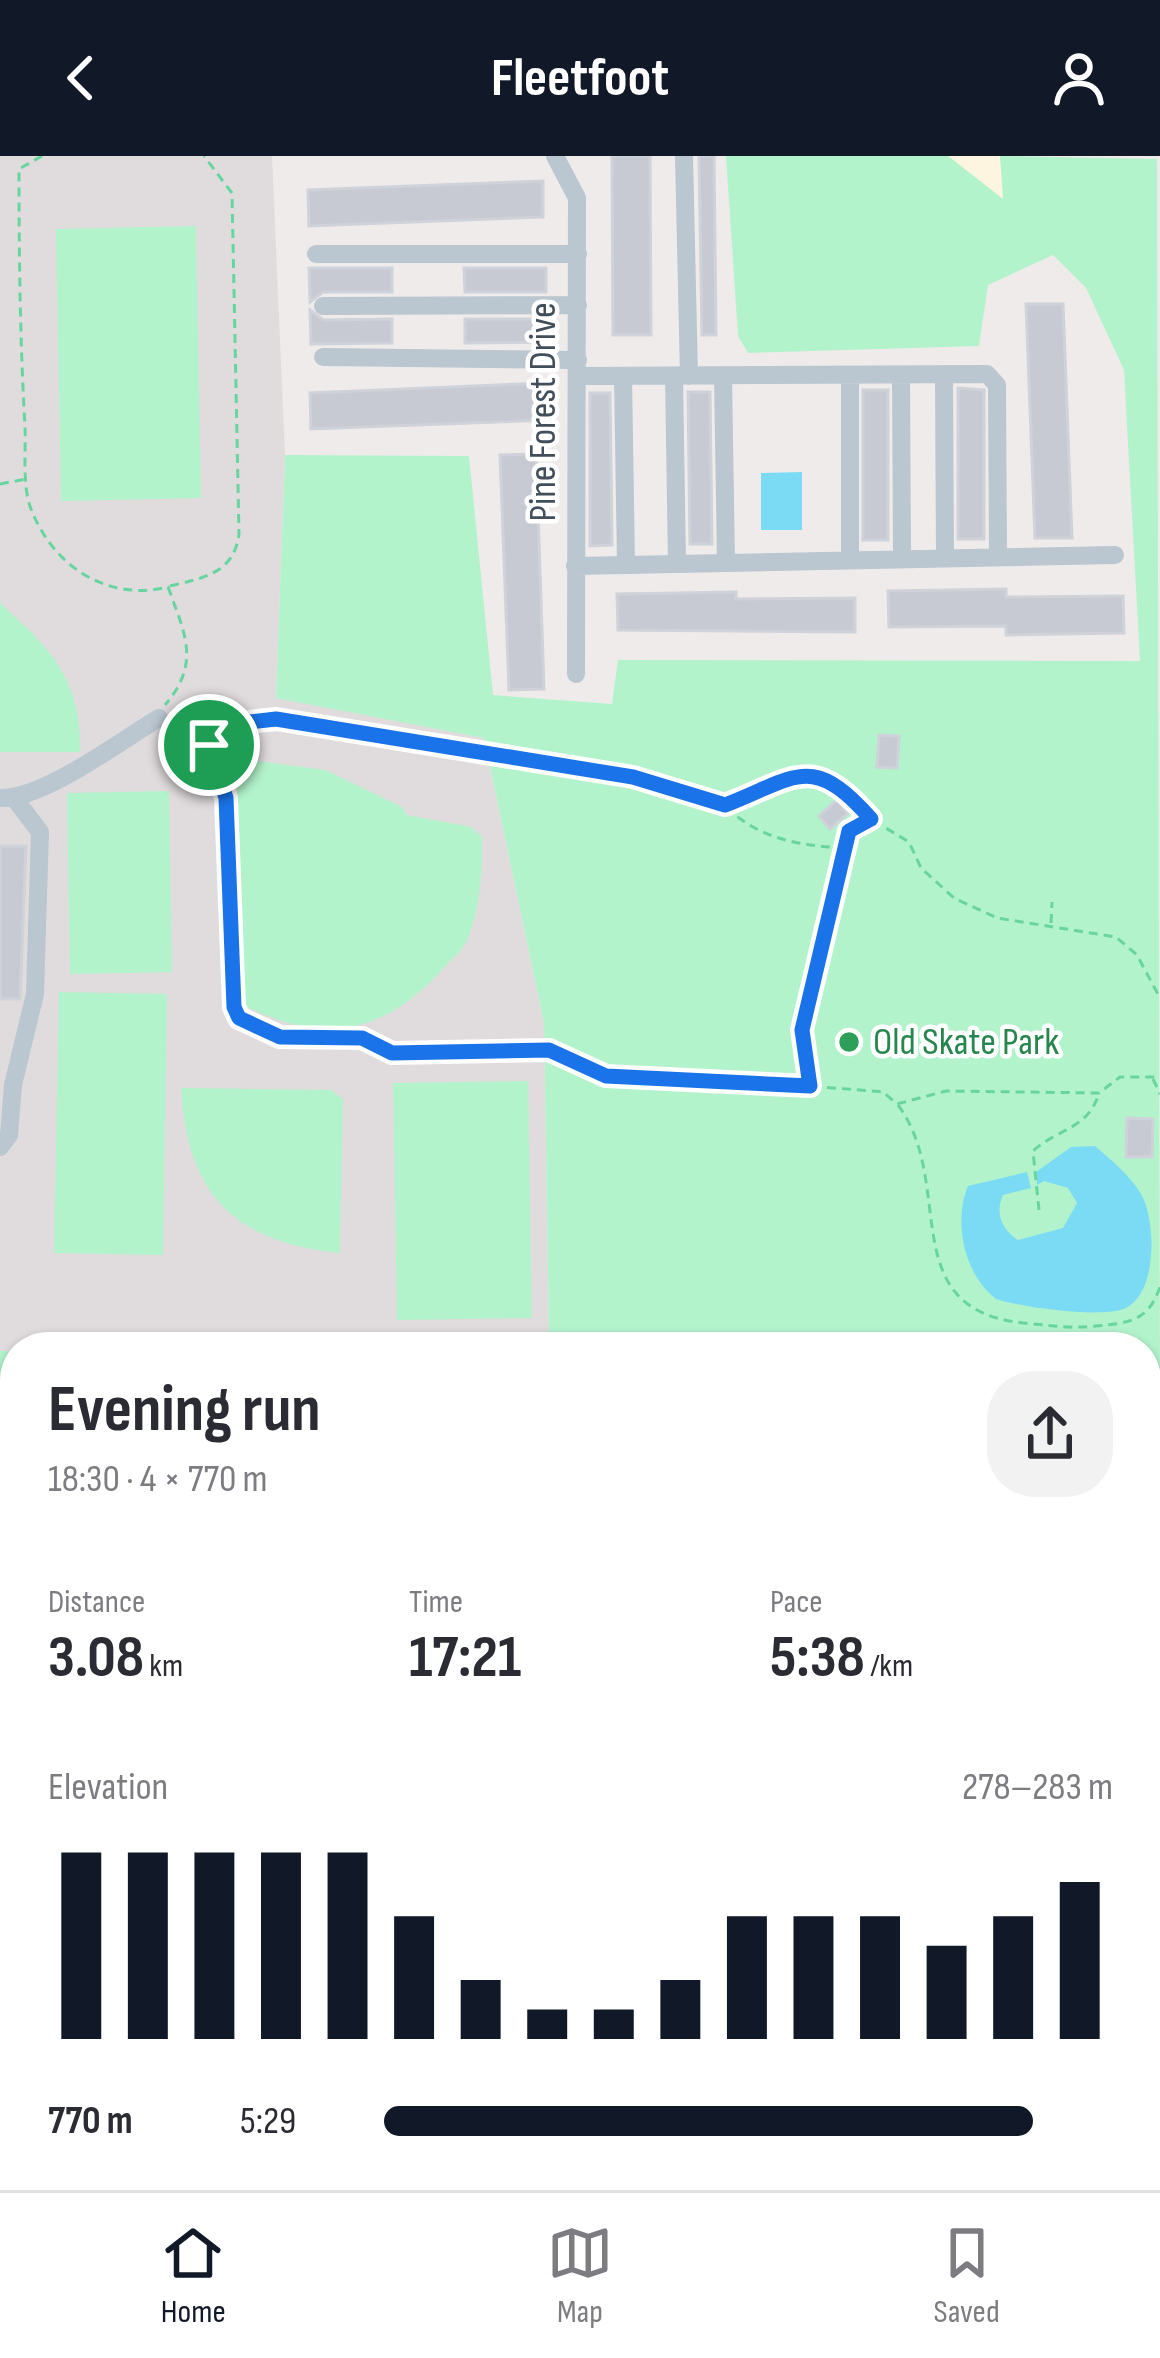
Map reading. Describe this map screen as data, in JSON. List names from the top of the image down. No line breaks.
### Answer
{"streets":{"street":["Pine Forest Drive"]},"places":["Old Skate Park"],"page":{"header":"Fleetfoot","heading":["Evening run","18:30 · 4 × 770 m"],"stats":[["Distance","3.08 km"],["Time","17:21"],["Pace","5:38 /km"]],"chart":["Elevation","278–283 m"],"list":[{"name":"770 m","note":"5:29"}],"tabs":["Home","Map","Saved"]}}
